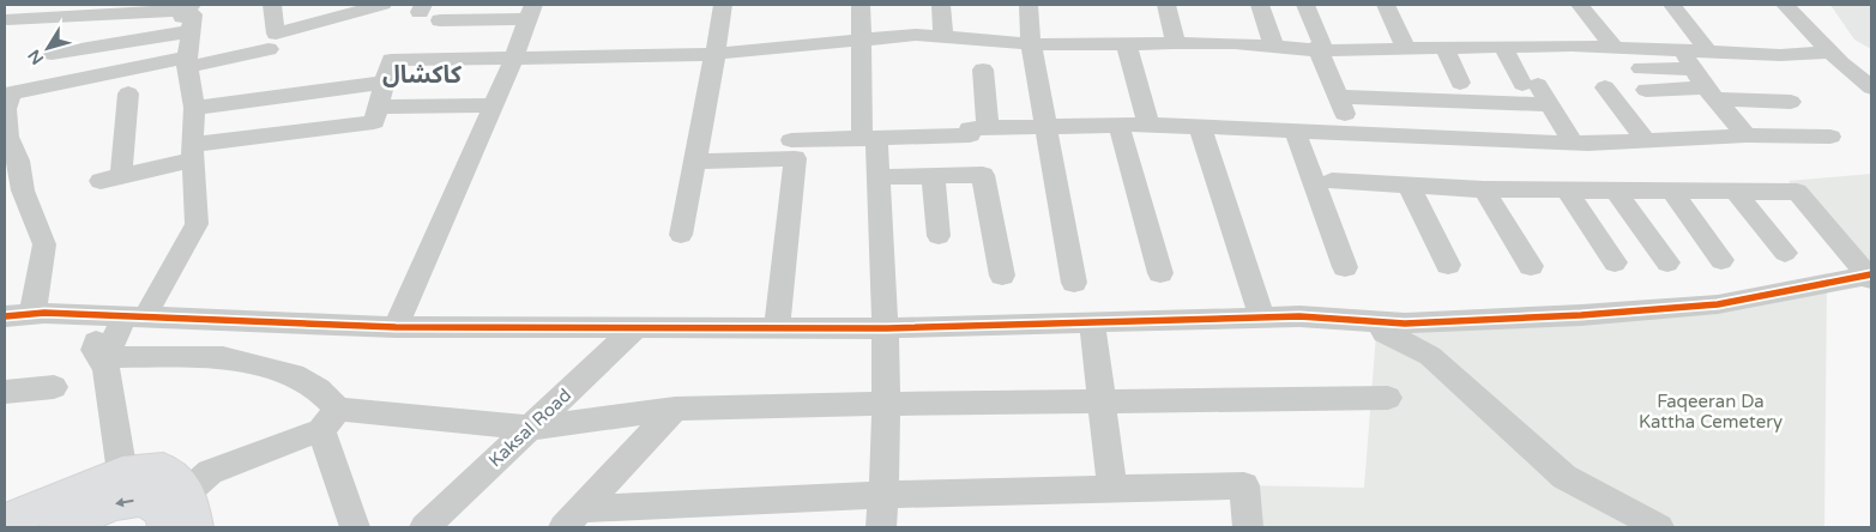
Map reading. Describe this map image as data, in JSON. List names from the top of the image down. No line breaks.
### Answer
{"streets":{"street":["Kaksal Road"]},"districts":["کاکشال"],"parks":["Faqeeran Da Kattha Cemetery"],"north":"bottom left"}
